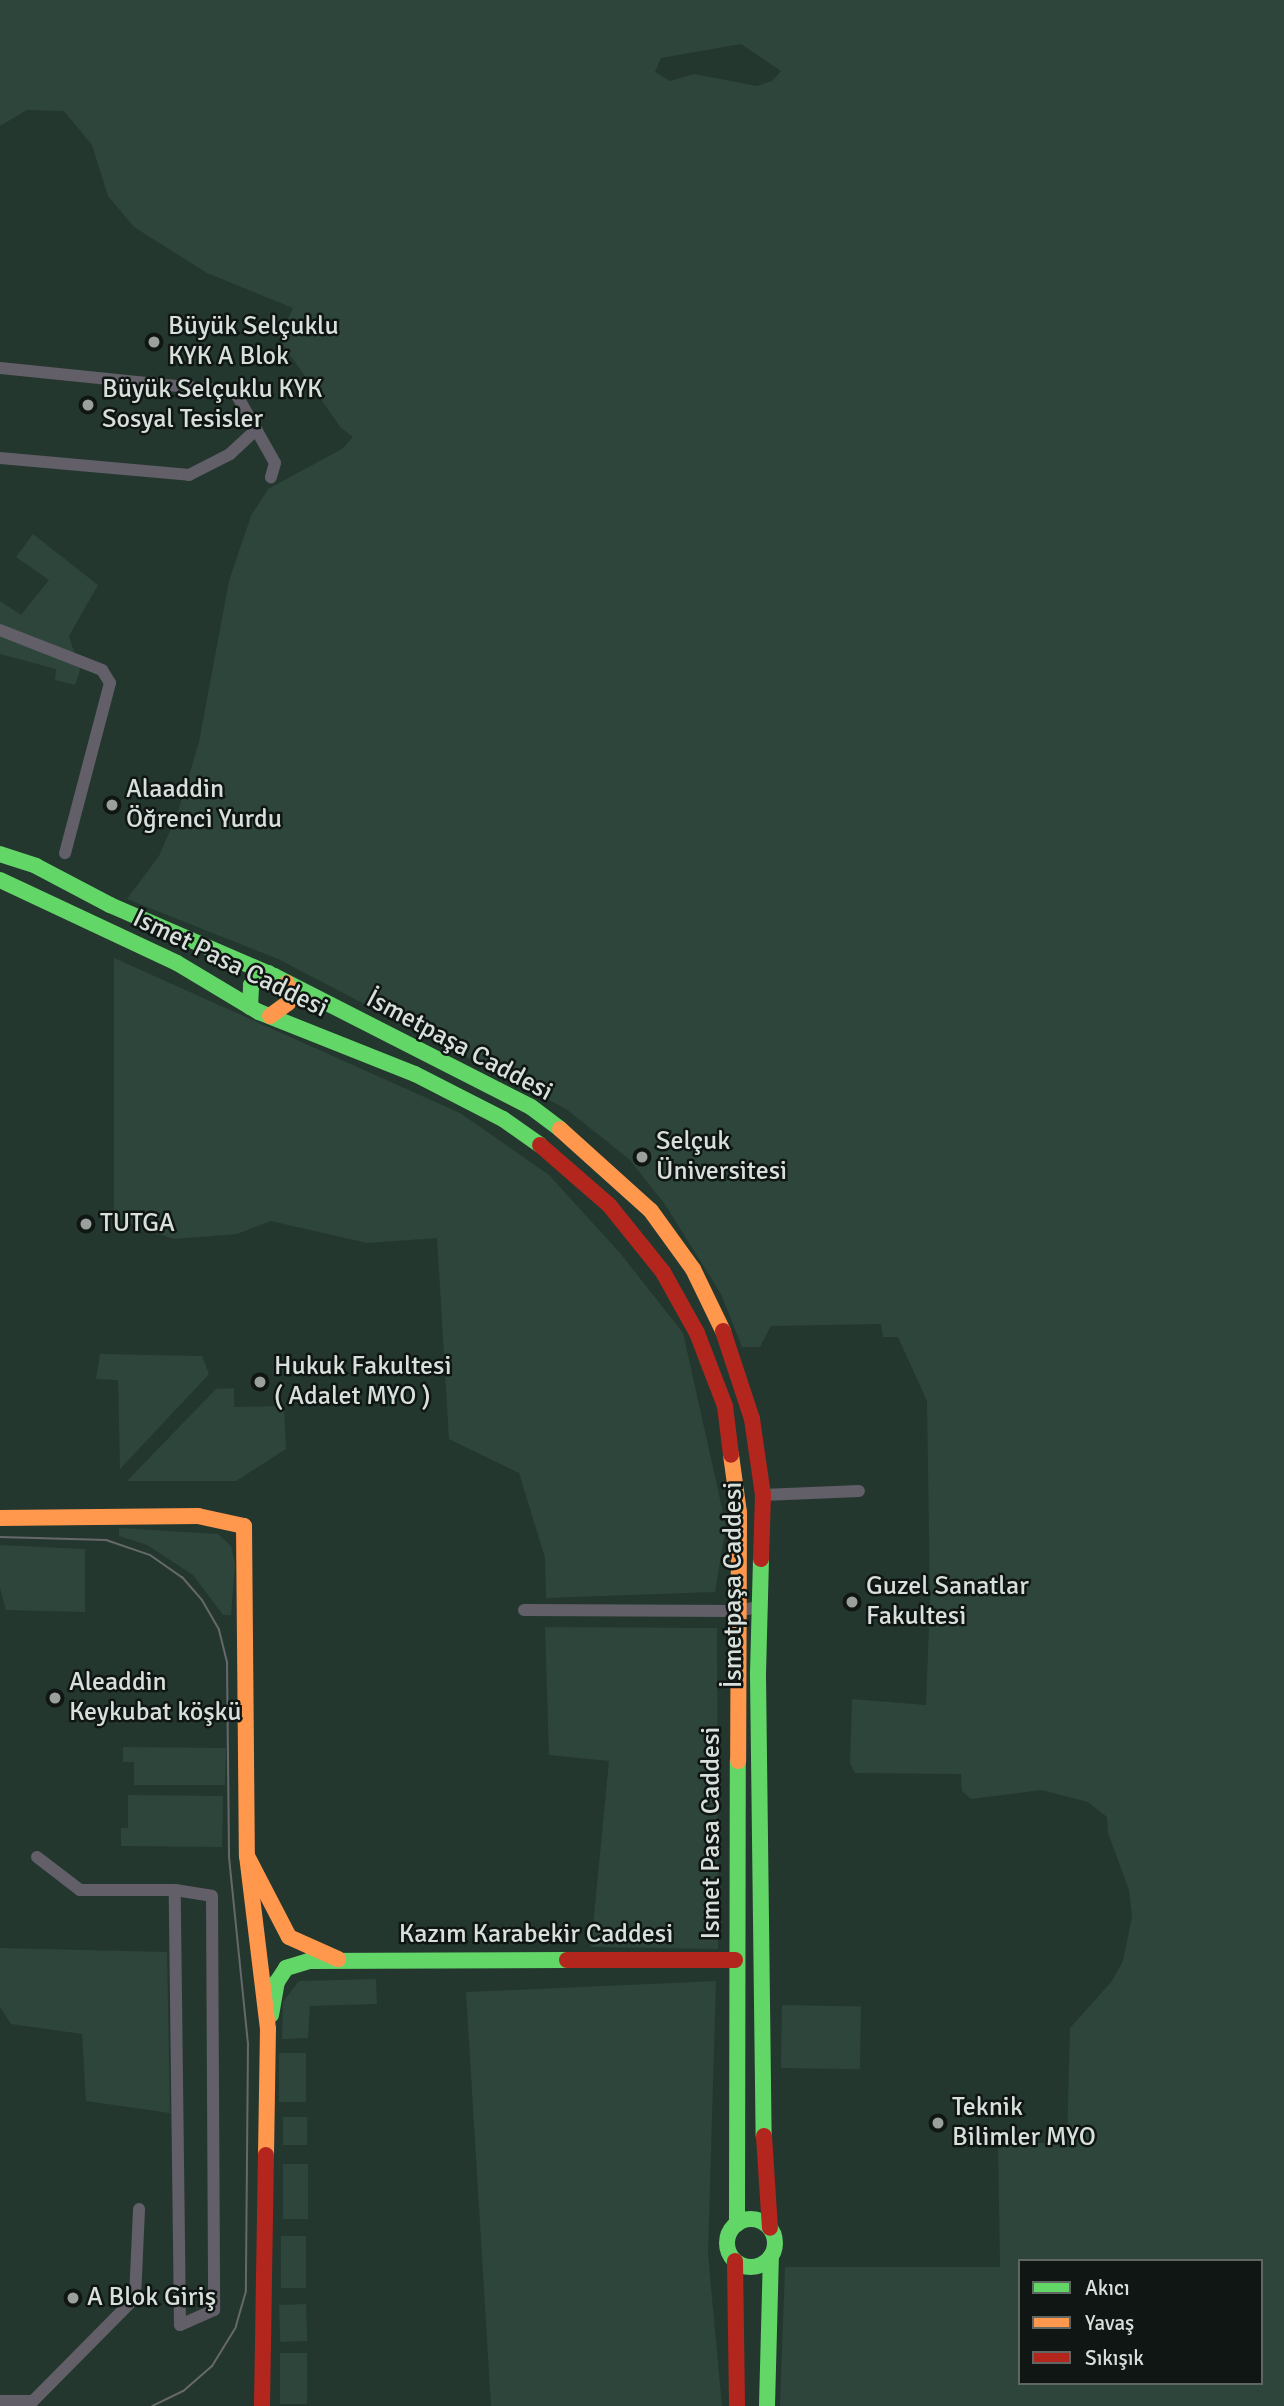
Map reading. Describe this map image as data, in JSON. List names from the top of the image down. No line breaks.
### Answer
{"streets":{"main road":["Ismet Pasa Caddesi","İsmetpaşa Caddesi","Kazım Karabekir Caddesi"]},"crossings":[["Ismet Pasa Caddesi","İsmetpaşa Caddesi"],["Ismet Pasa Caddesi","Kazım Karabekir Caddesi"]],"places":["Büyük Selçuklu KYK A Blok","Büyük Selçuklu KYK Sosyal Tesisler","Alaaddin Öğrenci Yurdu","Selçuk Üniversitesi","TUTGA","Hukuk Fakultesi ( Adalet MYO )","Guzel Sanatlar Fakultesi","Aleaddin Keykubat köşkü","Teknik Bilimler MYO","A Blok Giriş"],"legend":["Akıcı","Yavaş","Sıkışık"]}
